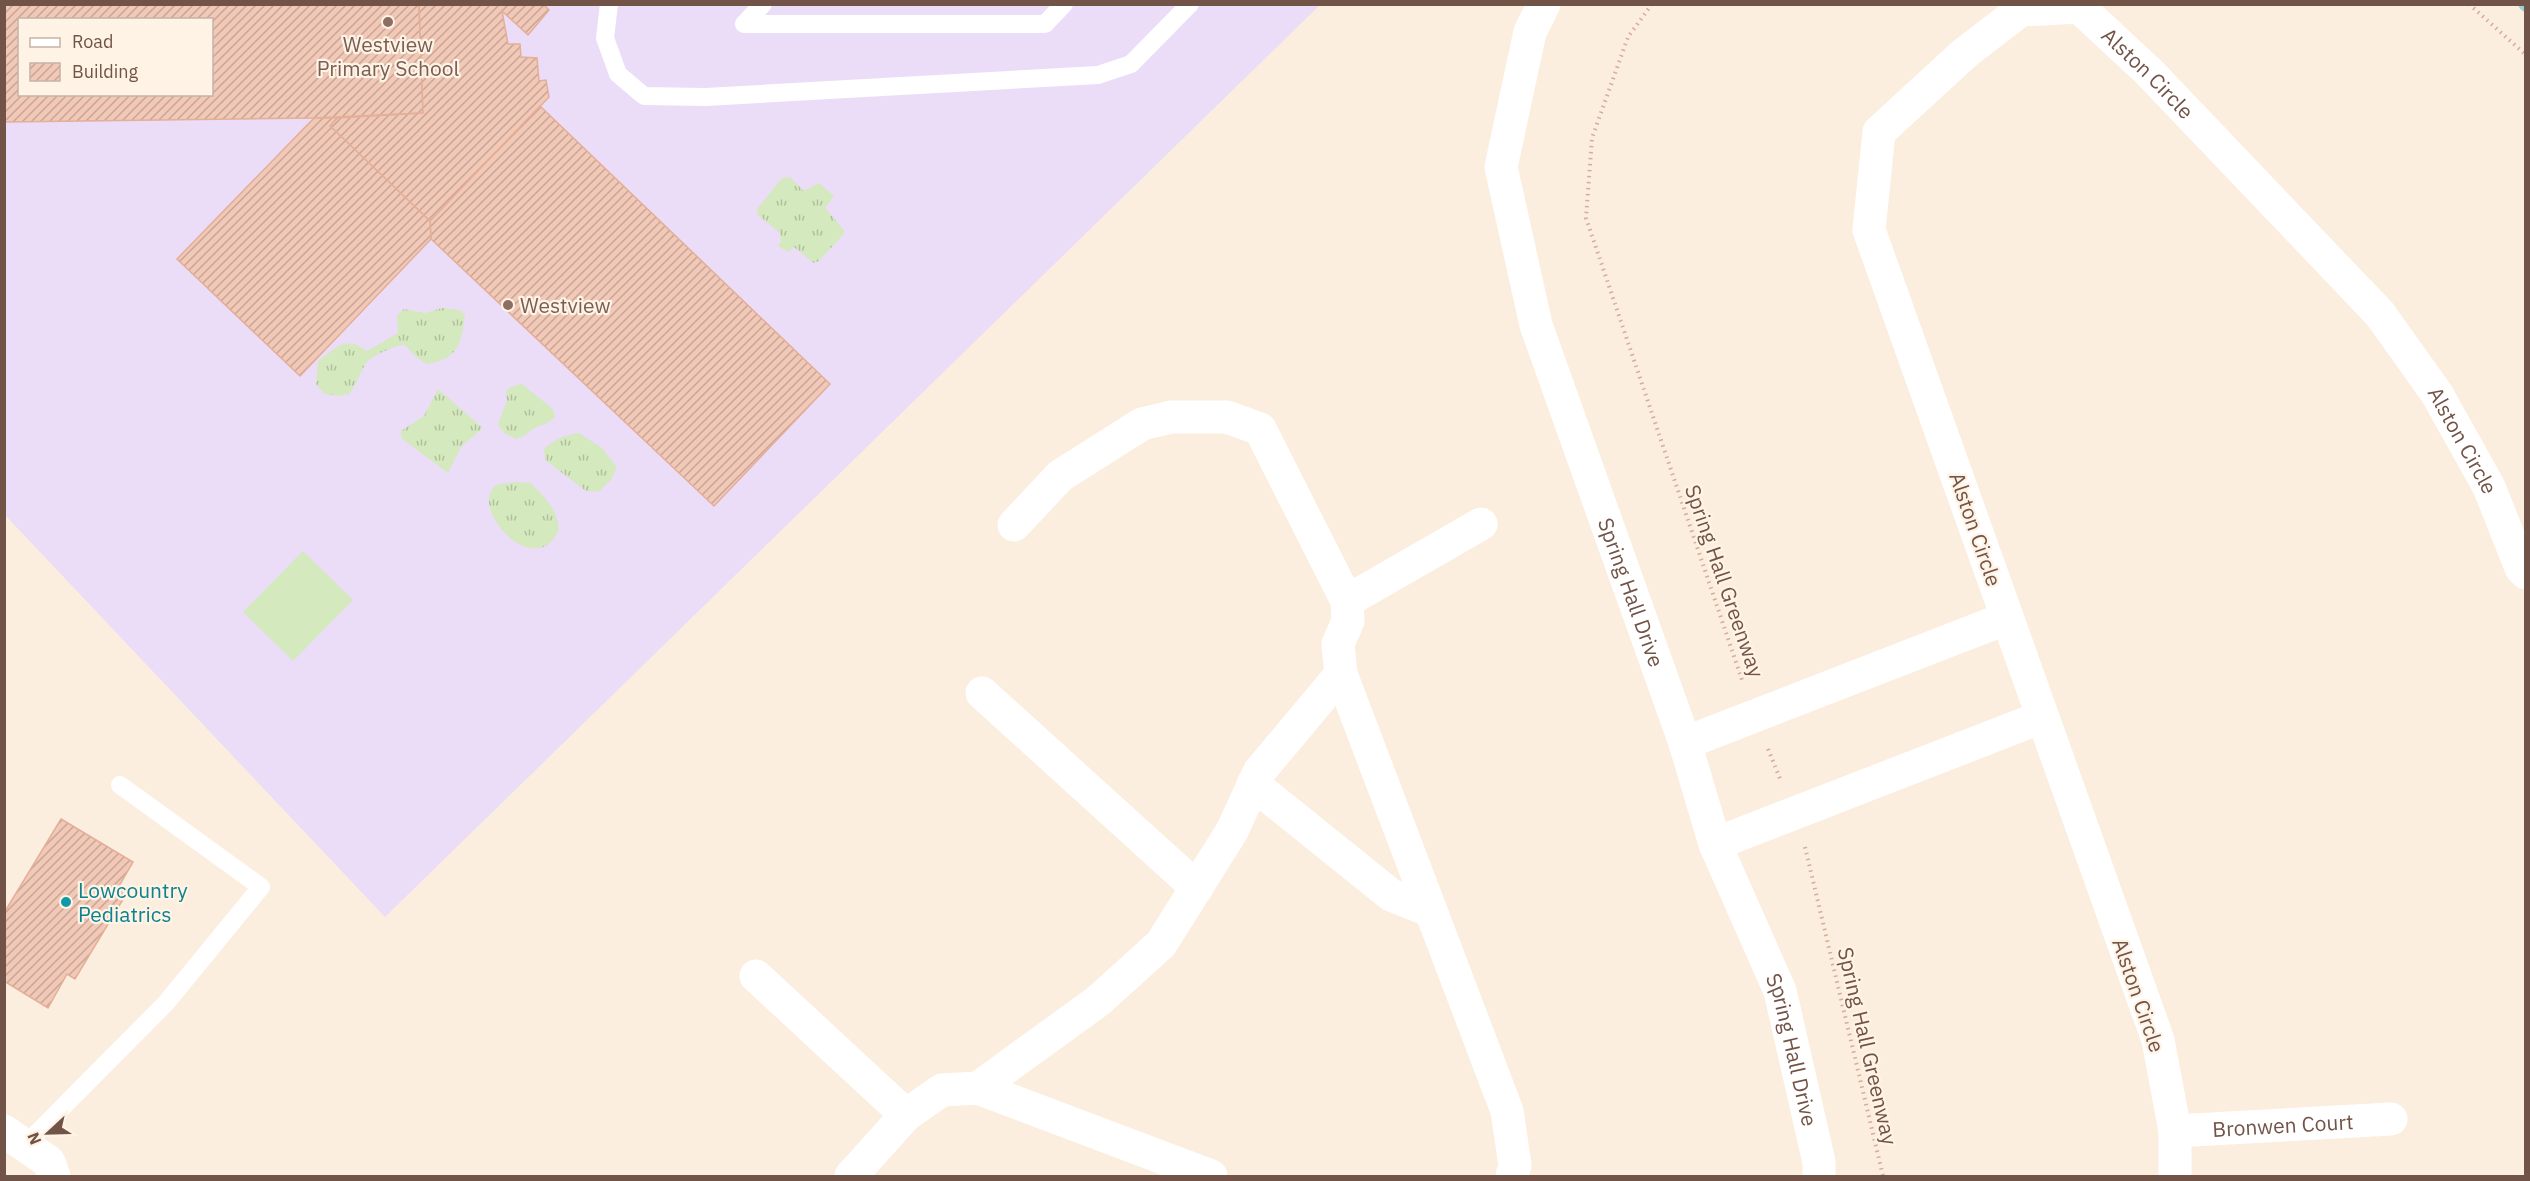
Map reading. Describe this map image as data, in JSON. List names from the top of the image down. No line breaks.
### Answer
{"streets":{"street":["Alston Circle","Spring Hall Drive","Bronwen Court"],"path":["Spring Hall Greenway"]},"crossings":[["Alston Circle","Bronwen Court"]],"places":["Westview Primary School","Westview","Lowcountry Pediatrics"],"legend":["Road","Building"],"north":"left"}
